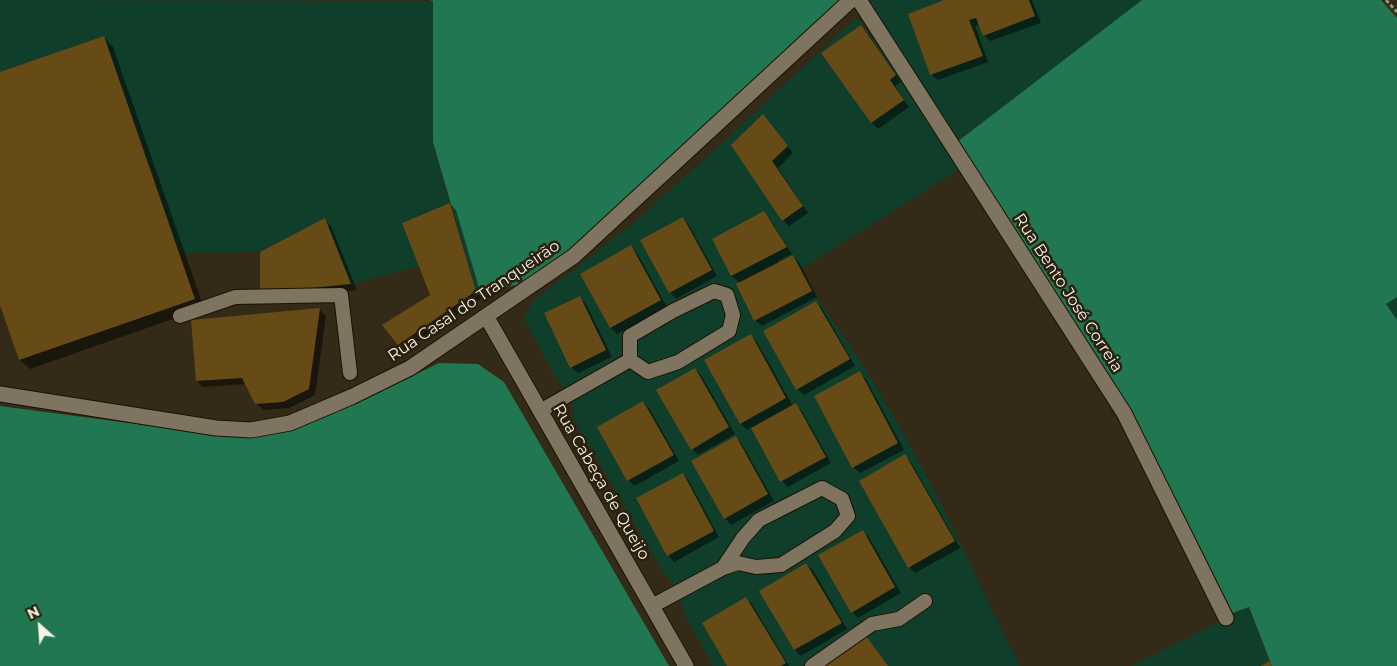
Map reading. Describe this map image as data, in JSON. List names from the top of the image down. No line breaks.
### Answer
{"streets":{"street":["Rua Bento José Correia","Rua Casal do Tranqueirão","Rua Cabeça de Queijo"]},"crossings":[["Rua Casal do Tranqueirão","Rua Cabeça de Queijo"]],"north":"top left"}
